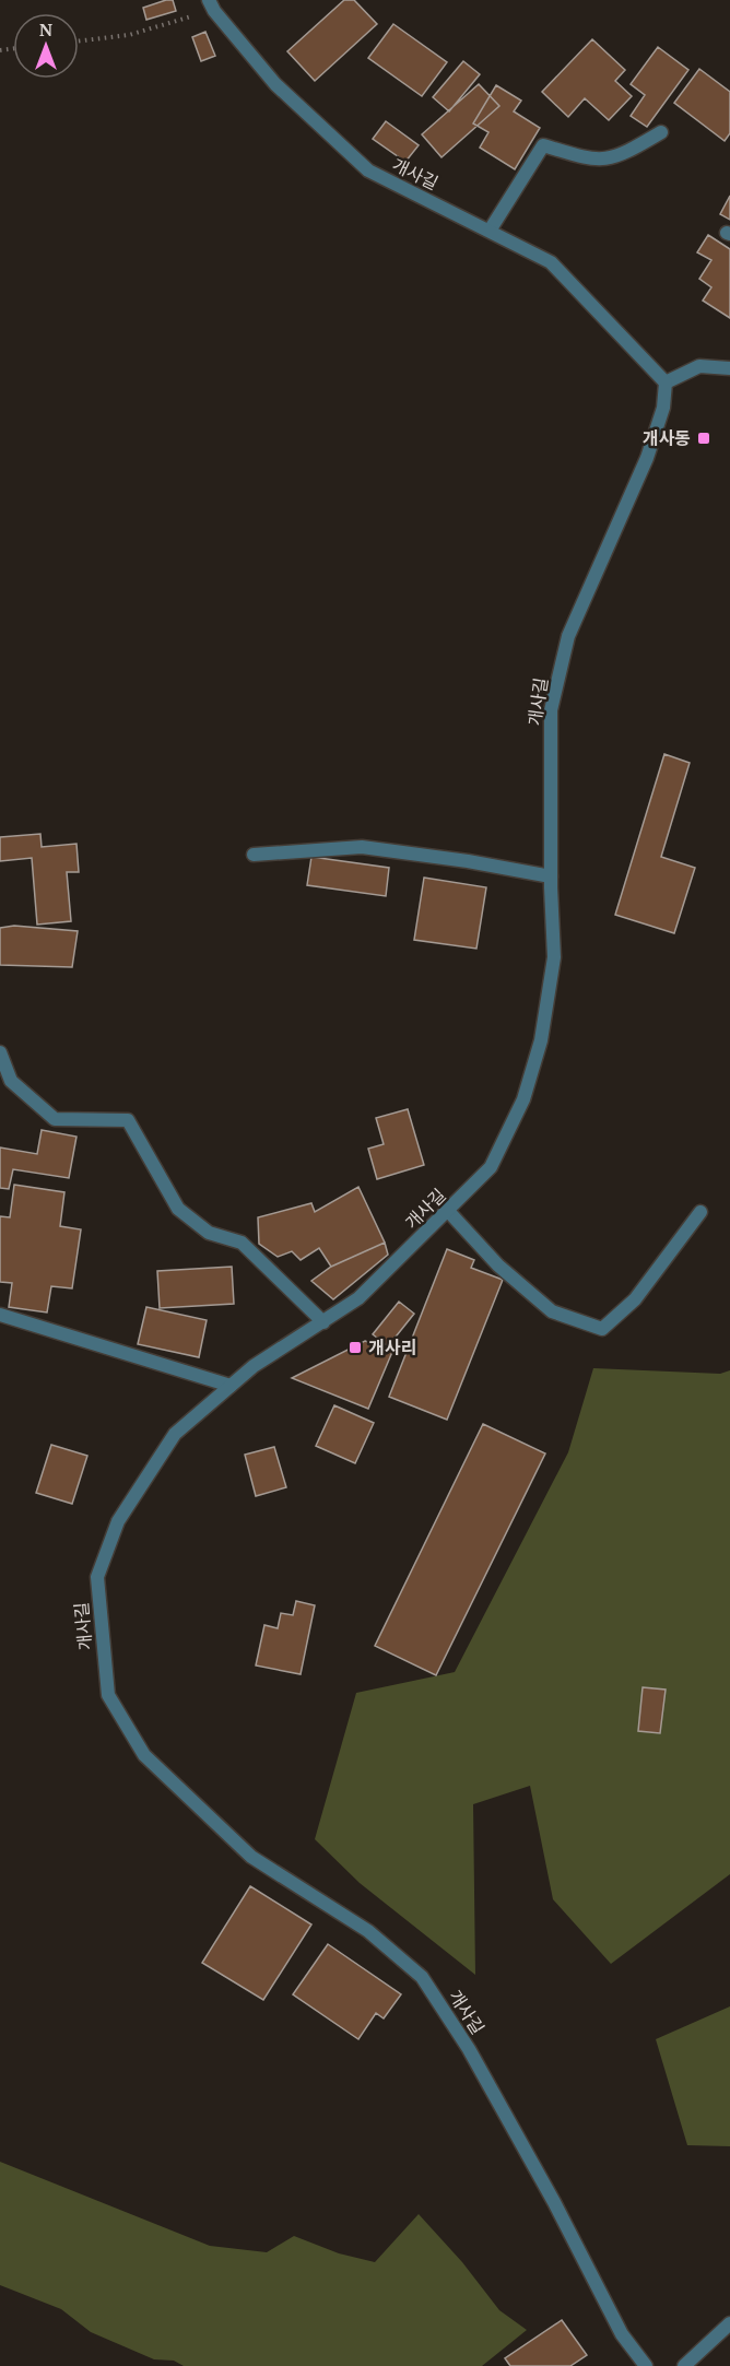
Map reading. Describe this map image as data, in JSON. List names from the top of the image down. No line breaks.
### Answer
{"streets":{"street":["개사길"]},"places":{"transit":["개사동","개사리"]},"north":"top"}
